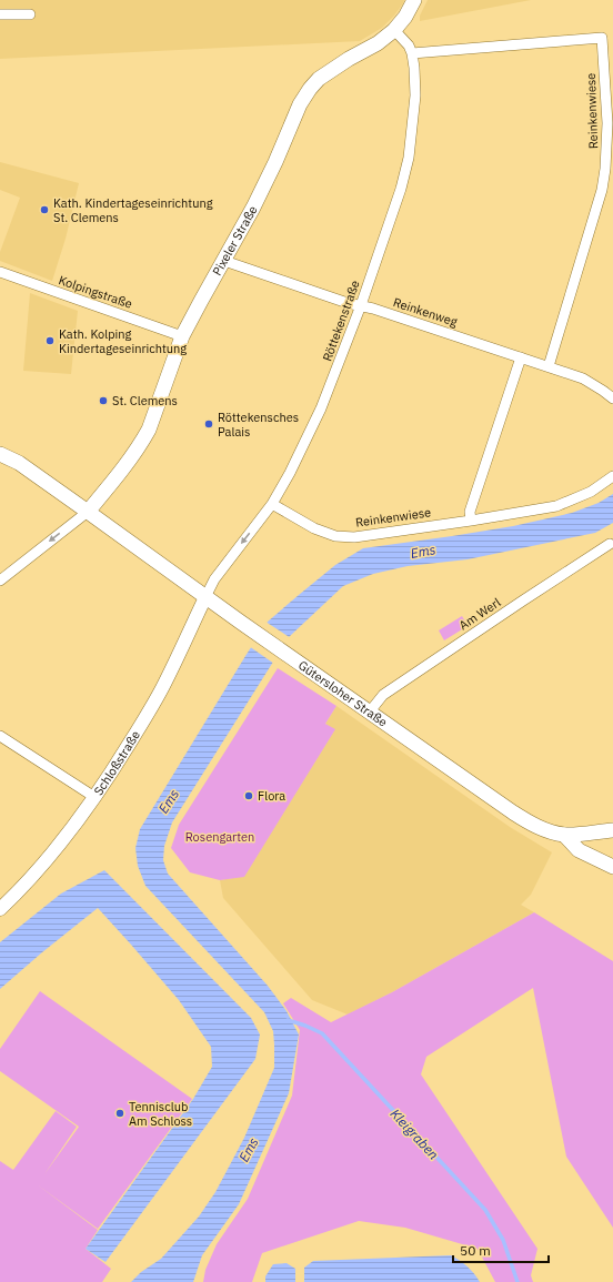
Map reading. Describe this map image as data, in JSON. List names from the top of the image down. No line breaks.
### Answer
{"streets":{"main road":["Pixeler Straße","Gütersloher Straße"],"street":["Reinkenwiese","Kolpingstraße","Reinkenweg","Röttekenstraße","Am Werl","Schloßstraße"]},"crossings":[["Reinkenwiese","Reinkenweg"],["Reinkenwiese","Röttekenstraße"],["Pixeler Straße","Kolpingstraße"],["Pixeler Straße","Reinkenweg"],["Pixeler Straße","Röttekenstraße"],["Pixeler Straße","Gütersloher Straße"],["Reinkenweg","Röttekenstraße"],["Röttekenstraße","Gütersloher Straße"],["Röttekenstraße","Schloßstraße"],["Am Werl","Gütersloher Straße"],["Gütersloher Straße","Schloßstraße"]],"water":["Ems","Kleigraben"],"parks":["Rosengarten"],"places":["Kath. Kindertageseinrichtung St. Clemens","Kath. Kolping Kindertageseinrichtung","St. Clemens","Röttekensches Palais","Flora","Tennisclub Am Schloss"],"scale_bar":"50 m"}
